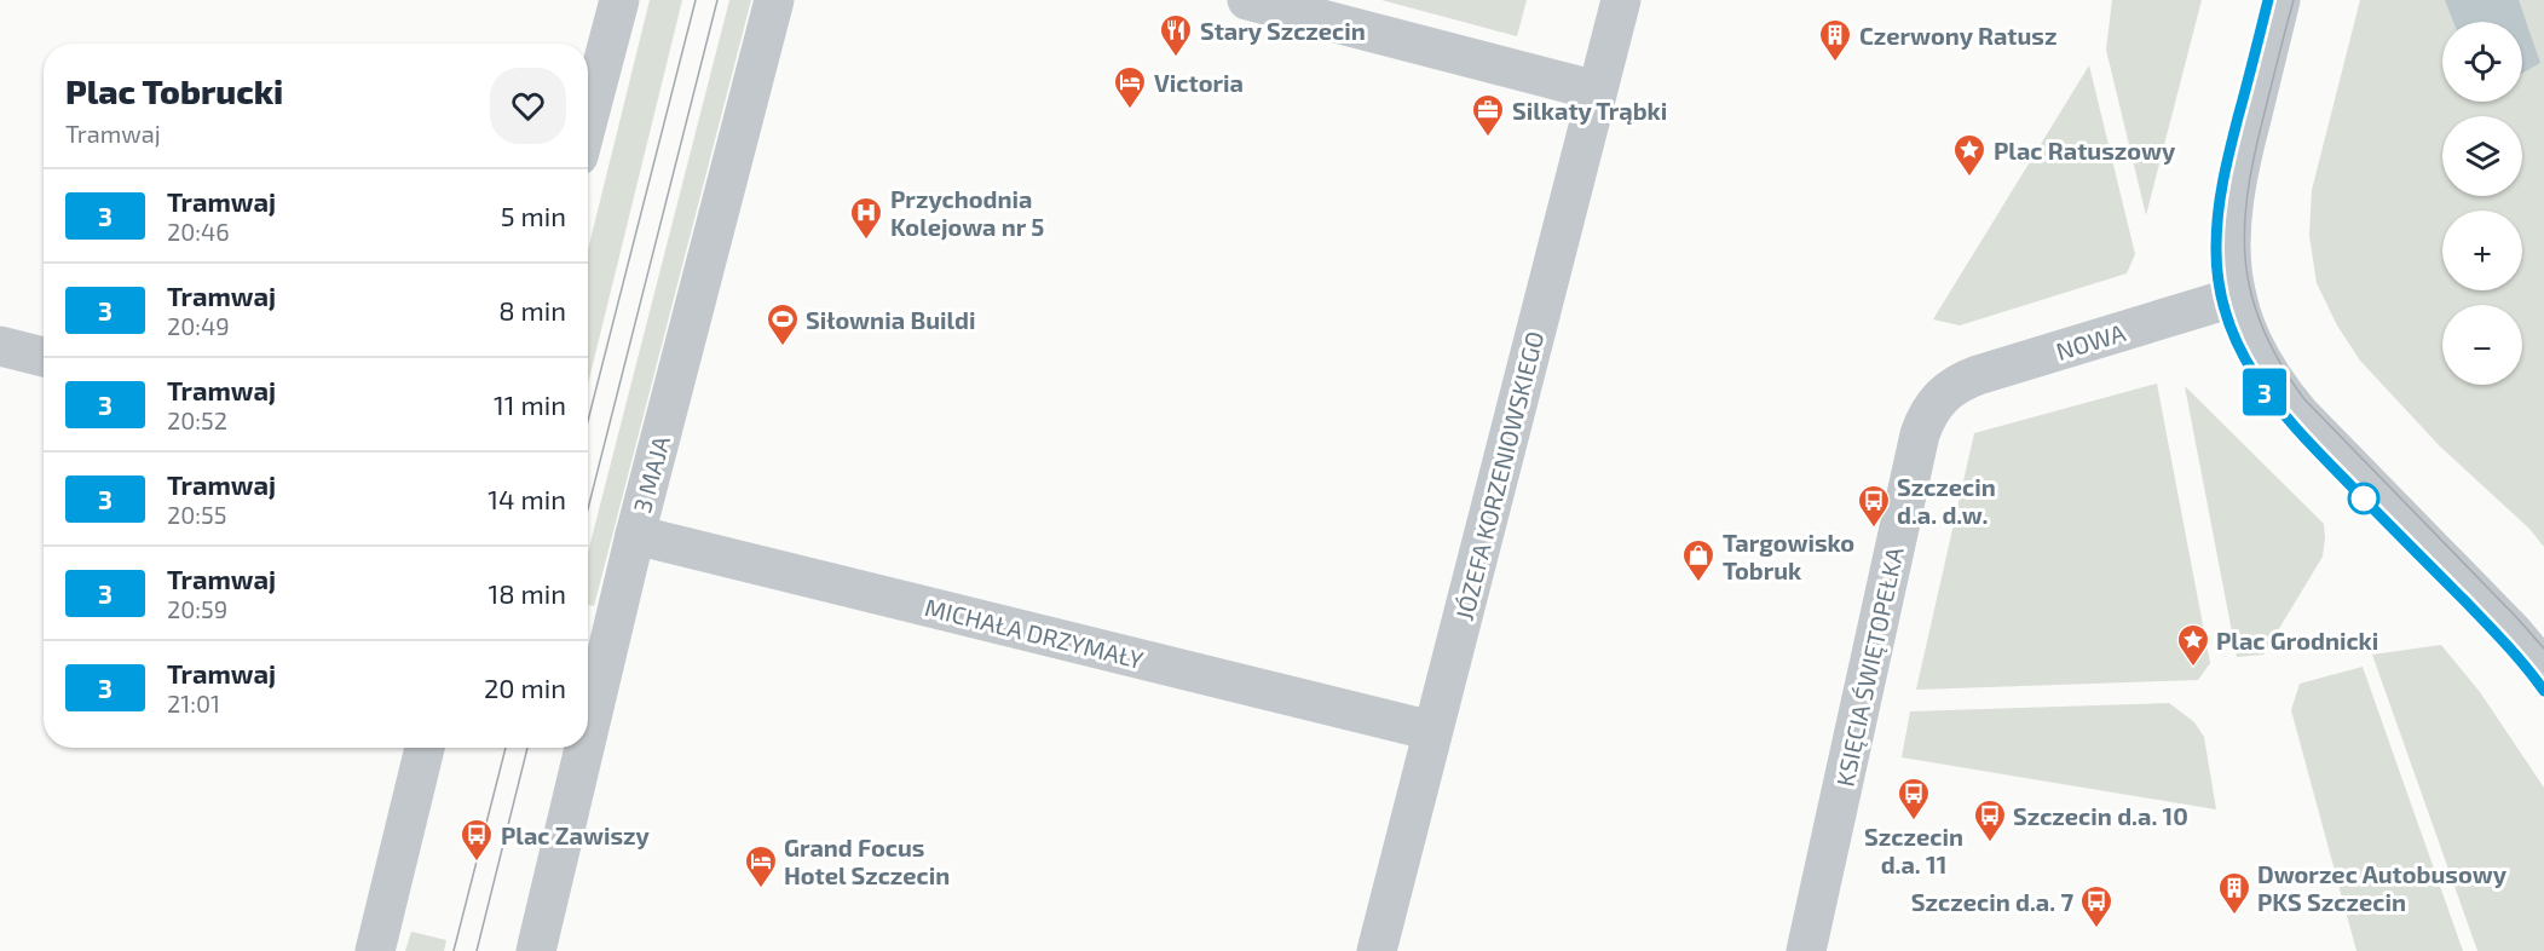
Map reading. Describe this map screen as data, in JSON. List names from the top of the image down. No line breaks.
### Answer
{"streets":{"street":["NOWA","3 MAJA","JÓZEFA KORZENIOWSKIEGO","MICHAŁA DRZYMAŁY","KSIĘCIA ŚWIĘTOPEŁKA"]},"crossings":[["NOWA","KSIĘCIA ŚWIĘTOPEŁKA"],["3 MAJA","MICHAŁA DRZYMAŁY"],["JÓZEFA KORZENIOWSKIEGO","MICHAŁA DRZYMAŁY"]],"places":{"restaurant":["Stary Szczecin"],"building":["Czerwony Ratusz","Dworzec Autobusowy PKS Szczecin"],"hotel":["Victoria","Grand Focus Hotel Szczecin"],"office":["Silkaty Trąbki"],"place":["Plac Ratuszowy","Plac Grodnicki"],"hospital":["Przychodnia Kolejowa nr 5"],"sports":["Siłownia Buildi"],"bus stop":["Szczecin d.a. d.w.","Szczecin d.a. 11","Szczecin d.a. 10","Plac Zawiszy","Szczecin d.a. 7"],"shop":["Targowisko Tobruk"]},"lines":["tram line 3"],"page":{"on_map":"3","map_buttons":["+","−"],"heading":["Plac Tobrucki","Tramwaj"],"list":[{"mark":"3","name":"Tramwaj","note":"20:46","value":"5 min"},{"mark":"3","name":"Tramwaj","note":"20:49","value":"8 min"},{"mark":"3","name":"Tramwaj","note":"20:52","value":"11 min"},{"mark":"3","name":"Tramwaj","note":"20:55","value":"14 min"},{"mark":"3","name":"Tramwaj","note":"20:59","value":"18 min"},{"mark":"3","name":"Tramwaj","note":"21:01","value":"20 min"}]}}
